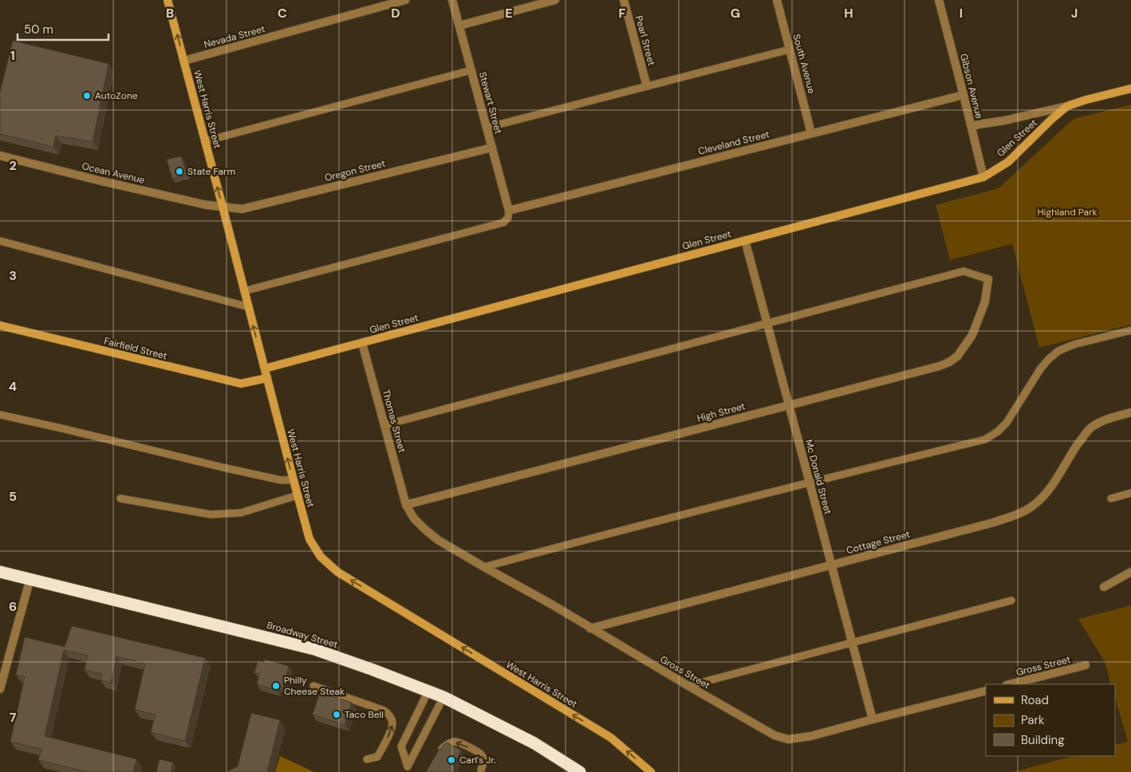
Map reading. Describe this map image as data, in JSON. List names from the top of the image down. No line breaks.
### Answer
{"streets":{"highway":["Broadway Street"],"street":["Nevada Street","Pearl Street","South Avenue","Gibson Avenue","Stewart Street","West Harris Street","Glen Street","Cleveland Street","Oregon Street","Ocean Avenue","Fairfield Street","High Street","Thomas Street","Mc Donald Street","Cottage Street","Gross Street"]},"crossings":[["Nevada Street","West Harris Street"],["South Avenue","Cleveland Street"],["Gibson Avenue","Glen Street"],["Gibson Avenue","Cleveland Street"],["Stewart Street","Cleveland Street"],["Stewart Street","Oregon Street"],["West Harris Street","Glen Street"],["West Harris Street","Oregon Street"],["West Harris Street","Ocean Avenue"],["West Harris Street","Fairfield Street"],["Glen Street","Thomas Street"],["Glen Street","Mc Donald Street"],["Oregon Street","Ocean Avenue"],["High Street","Thomas Street"],["High Street","Mc Donald Street"],["High Street","Gross Street"],["Thomas Street","Gross Street"],["Mc Donald Street","Cottage Street"],["Mc Donald Street","Gross Street"],["Cottage Street","Gross Street"]],"one_way":["West Harris Street"],"parks":["Highland Park"],"places":["AutoZone","State Farm","Philly Cheese Steak","Taco Bell","Carl's Jr."],"legend":["Road","Park","Building"],"scale_bar":"50 m","grid":{"columns":["B","C","D","E","F","G","H","I","J"],"rows":["1","2","3","4","5","6","7"]}}
